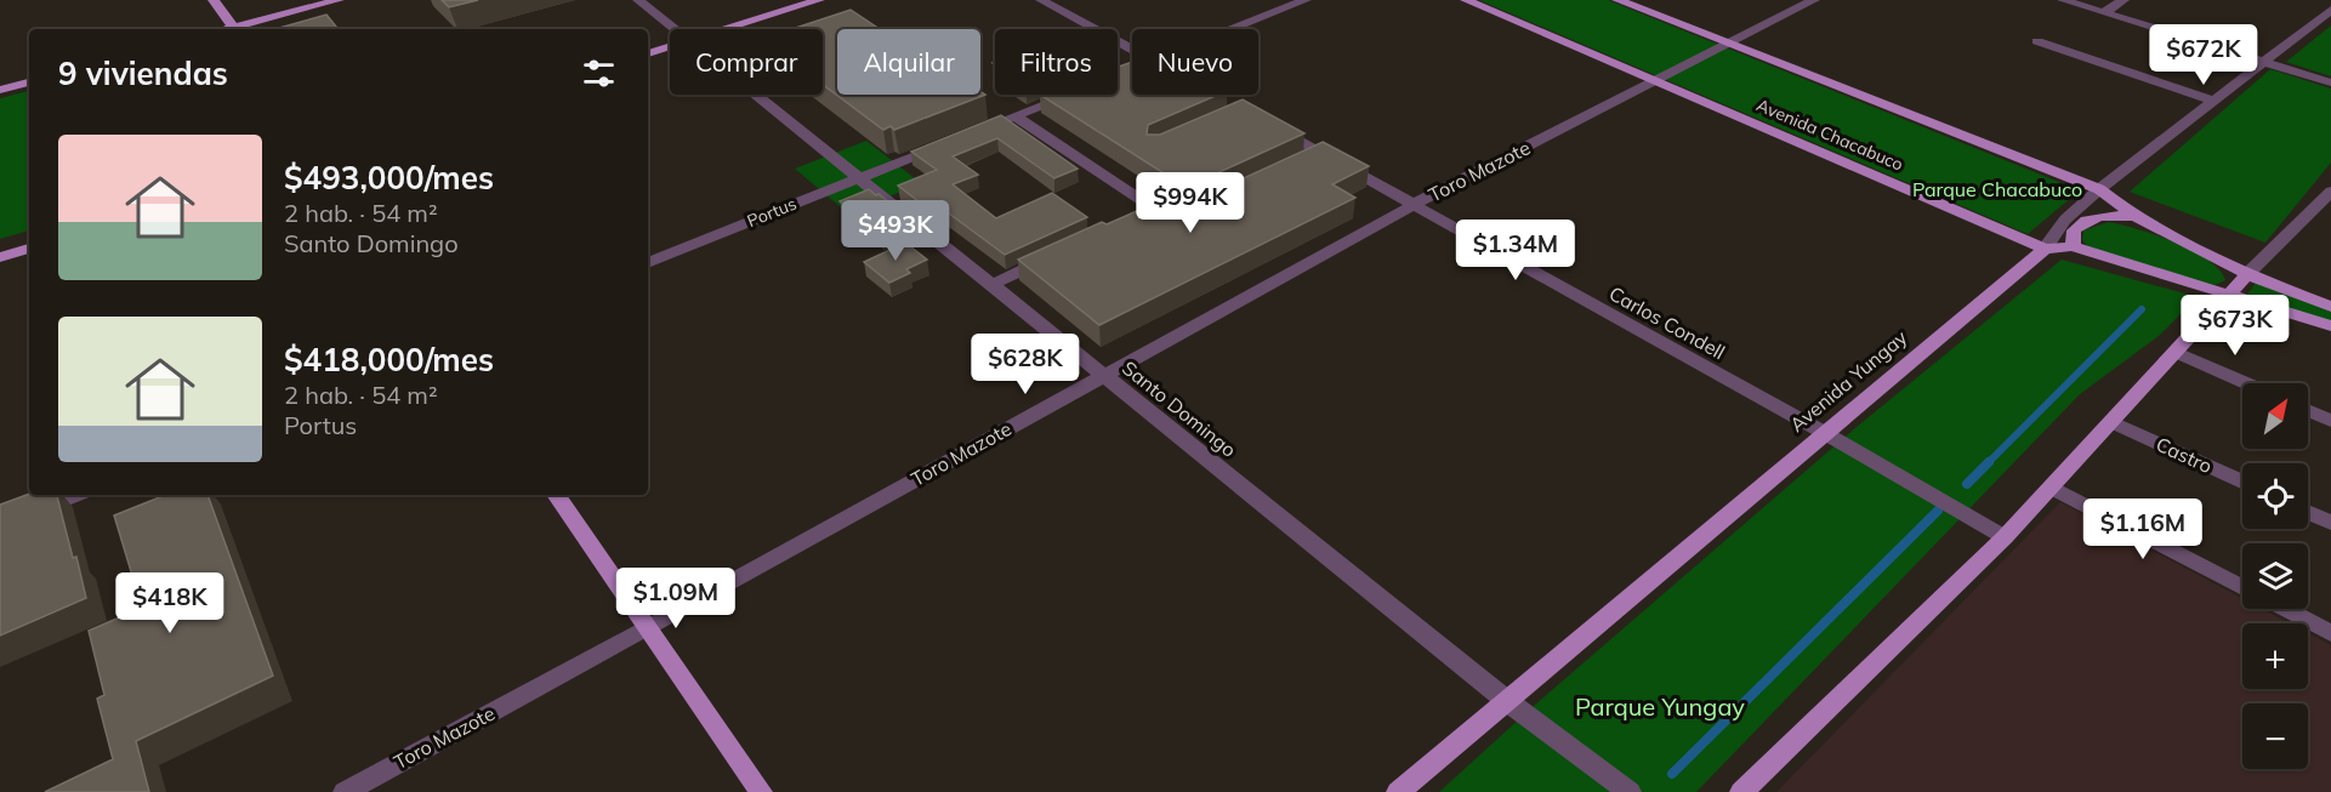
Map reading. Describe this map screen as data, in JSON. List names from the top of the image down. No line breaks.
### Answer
{"streets":{"main road":["Avenida Chacabuco","Avenida Yungay"],"street":["Toro Mazote","Portus","Carlos Condell","Santo Domingo","Castro"]},"crossings":[["Avenida Chacabuco","Toro Mazote"],["Avenida Chacabuco","Avenida Yungay"],["Toro Mazote","Carlos Condell"],["Toro Mazote","Santo Domingo"],["Portus","Santo Domingo"],["Carlos Condell","Avenida Yungay"],["Avenida Yungay","Santo Domingo"]],"parks":["Parque Chacabuco","Parque Yungay"],"north":"top right","page":{"price":["$672K","$994K","$493K","$1.34M","$673K","$628K","$1.16M","$1.09M","$418K"],"chip":["Comprar","Alquilar","Filtros","Nuevo"],"heading":"9 viviendas","list":[{"name":"$493,000/mes","note":"2 hab. · 54 m² · Santo Domingo"},{"name":"$418,000/mes","note":"2 hab. · 54 m² · Portus"}],"map_buttons":["+","−"]}}
